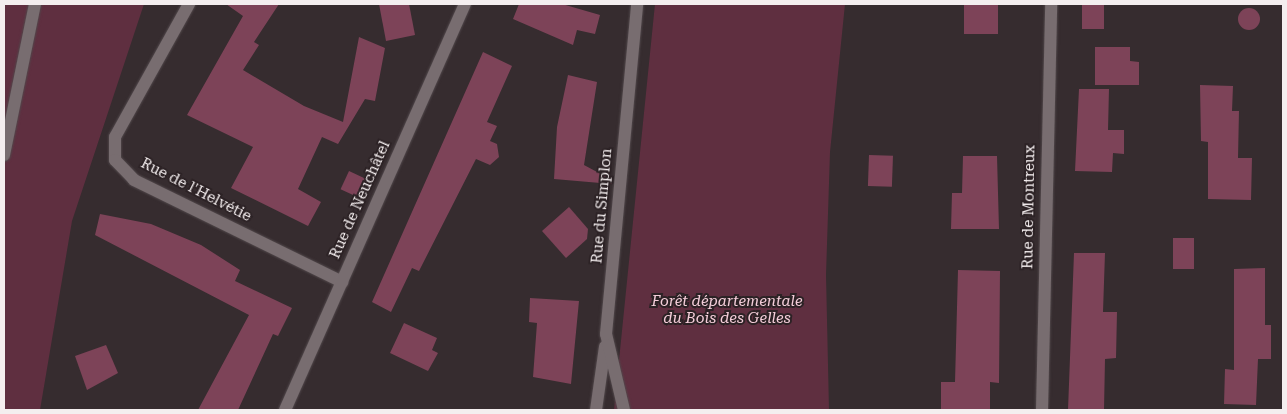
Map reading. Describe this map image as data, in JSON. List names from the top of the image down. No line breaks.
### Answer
{"streets":{"street":["Rue de l'Helvétie","Rue de Neuchâtel","Rue du Simplon","Rue de Montreux"]},"crossings":[["Rue de l'Helvétie","Rue de Neuchâtel"]],"parks":["Forêt départementale du Bois des Gelles"]}
